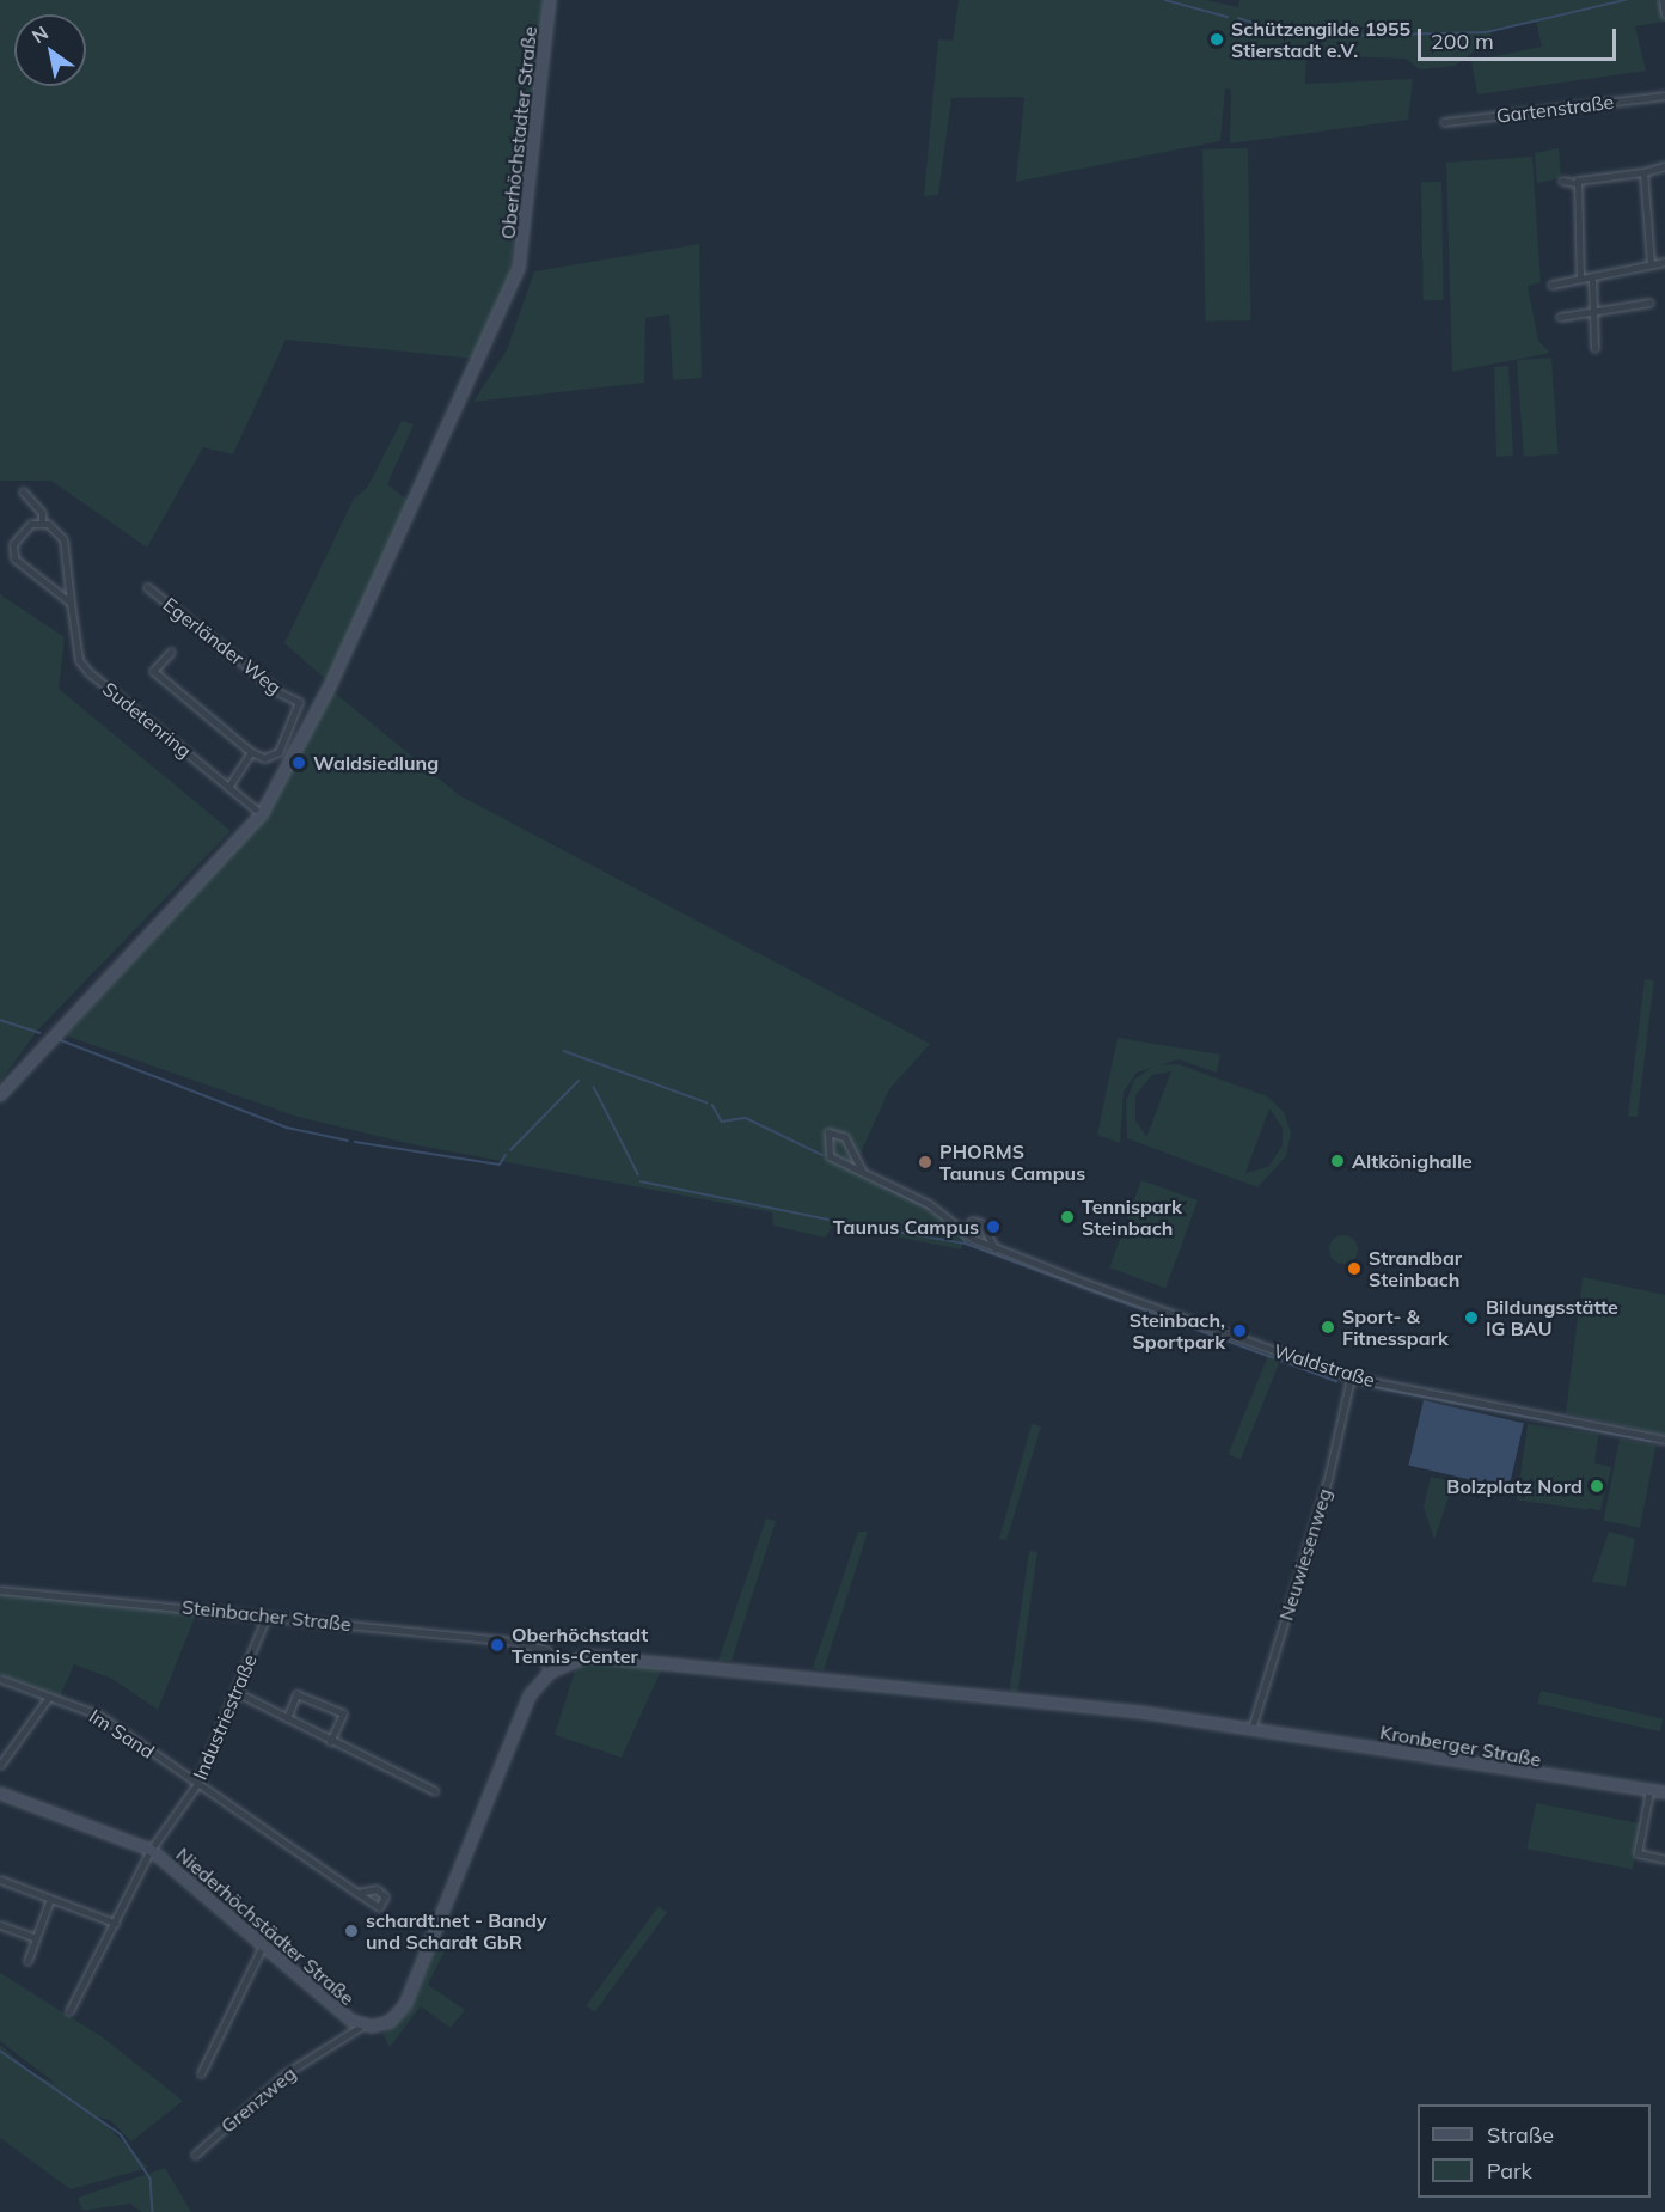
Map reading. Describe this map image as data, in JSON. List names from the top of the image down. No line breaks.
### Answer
{"streets":{"street":["Gartenstraße","Oberhöchstadter Straße","Egerländer Weg","Sudetenring","Waldstraße","Neuwiesenweg","Steinbacher Straße","Industriestraße","Im Sand","Kronberger Straße","Niederhöchstädter Straße","Grenzweg"]},"crossings":[["Oberhöchstadter Straße","Sudetenring"],["Waldstraße","Neuwiesenweg"],["Neuwiesenweg","Kronberger Straße"],["Steinbacher Straße","Industriestraße"],["Steinbacher Straße","Kronberger Straße"],["Steinbacher Straße","Niederhöchstädter Straße"],["Industriestraße","Im Sand"],["Industriestraße","Niederhöchstädter Straße"],["Kronberger Straße","Niederhöchstädter Straße"],["Niederhöchstädter Straße","Grenzweg"]],"places":["Schützengilde 1955 Stierstadt e.V.","Waldsiedlung","Altkönighalle","PHORMS Taunus Campus","Tennispark Steinbach","Taunus Campus","Strandbar Steinbach","Bildungsstätte IG BAU","Sport- & Fitnesspark","Steinbach, Sportpark","Bolzplatz Nord","Oberhöchstadt Tennis-Center","schardt.net - Bandy und Schardt GbR"],"legend":["Straße","Park"],"scale_bar":"200 m","north":"top left"}
